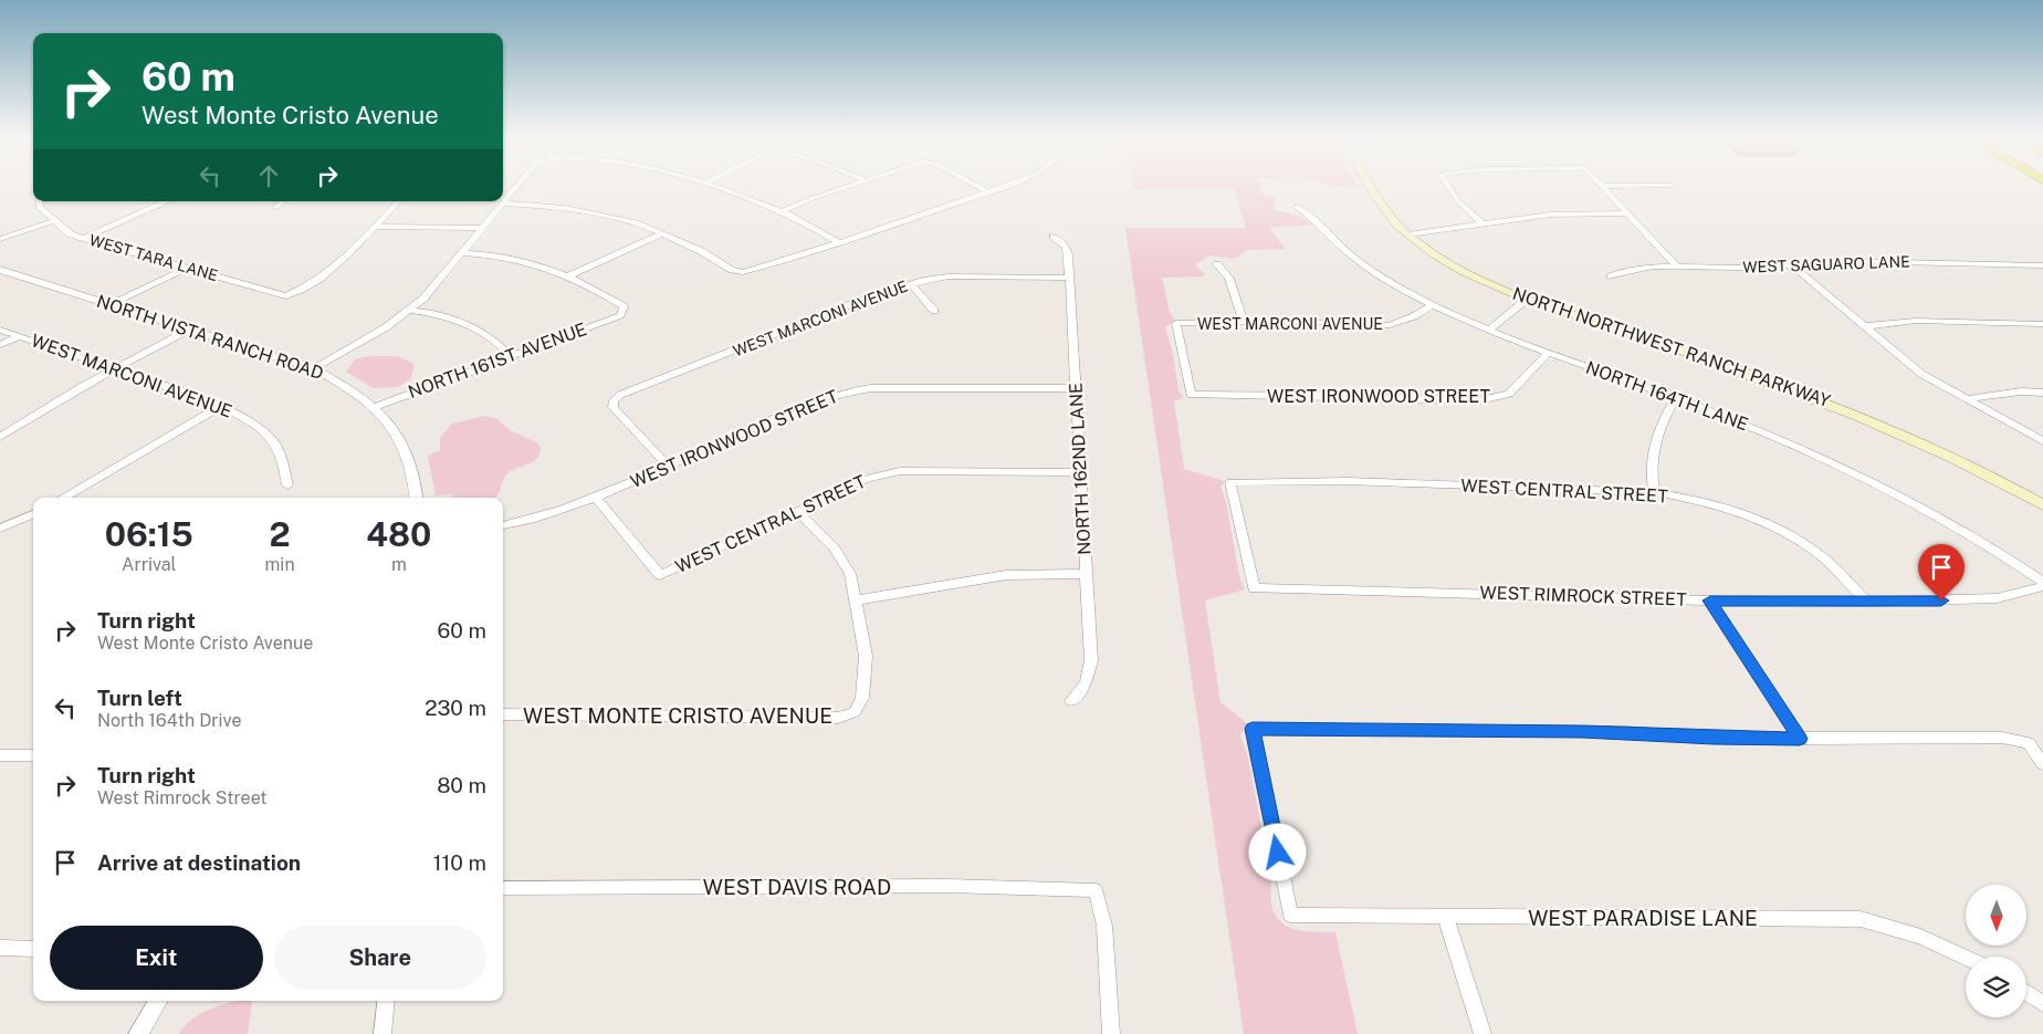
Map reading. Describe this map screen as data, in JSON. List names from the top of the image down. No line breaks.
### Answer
{"streets":{"main road":["NORTH NORTHWEST RANCH PARKWAY"],"street":["WEST TARA LANE","WEST SAGUARO LANE","WEST MARCONI AVENUE","NORTH VISTA RANCH ROAD","NORTH 161ST AVENUE","WEST IRONWOOD STREET","NORTH 164TH LANE","NORTH 162ND LANE","WEST CENTRAL STREET","WEST RIMROCK STREET","WEST MONTE CRISTO AVENUE","WEST DAVIS ROAD","WEST PARADISE LANE"]},"crossings":[["WEST MARCONI AVENUE","WEST IRONWOOD STREET"],["WEST MARCONI AVENUE","NORTH 164TH LANE"],["WEST MARCONI AVENUE","NORTH 162ND LANE"],["NORTH VISTA RANCH ROAD","NORTH 161ST AVENUE"],["WEST IRONWOOD STREET","NORTH 164TH LANE"],["WEST IRONWOOD STREET","NORTH 162ND LANE"],["WEST IRONWOOD STREET","WEST CENTRAL STREET"],["NORTH 162ND LANE","WEST CENTRAL STREET"],["WEST CENTRAL STREET","WEST RIMROCK STREET"]],"north":"bottom","page":{"turn":["60 m","West Monte Cristo Avenue"],"eta":["06:15","Arrival","2","min","480","m"],"list":[{"name":"Turn right","note":"West Monte Cristo Avenue","value":"60 m"},{"name":"Turn left","note":"North 164th Drive","value":"230 m"},{"name":"Turn right","note":"West Rimrock Street","value":"80 m"},{"name":"Arrive at destination","value":"110 m"}],"buttons":["Exit","Share"]}}
